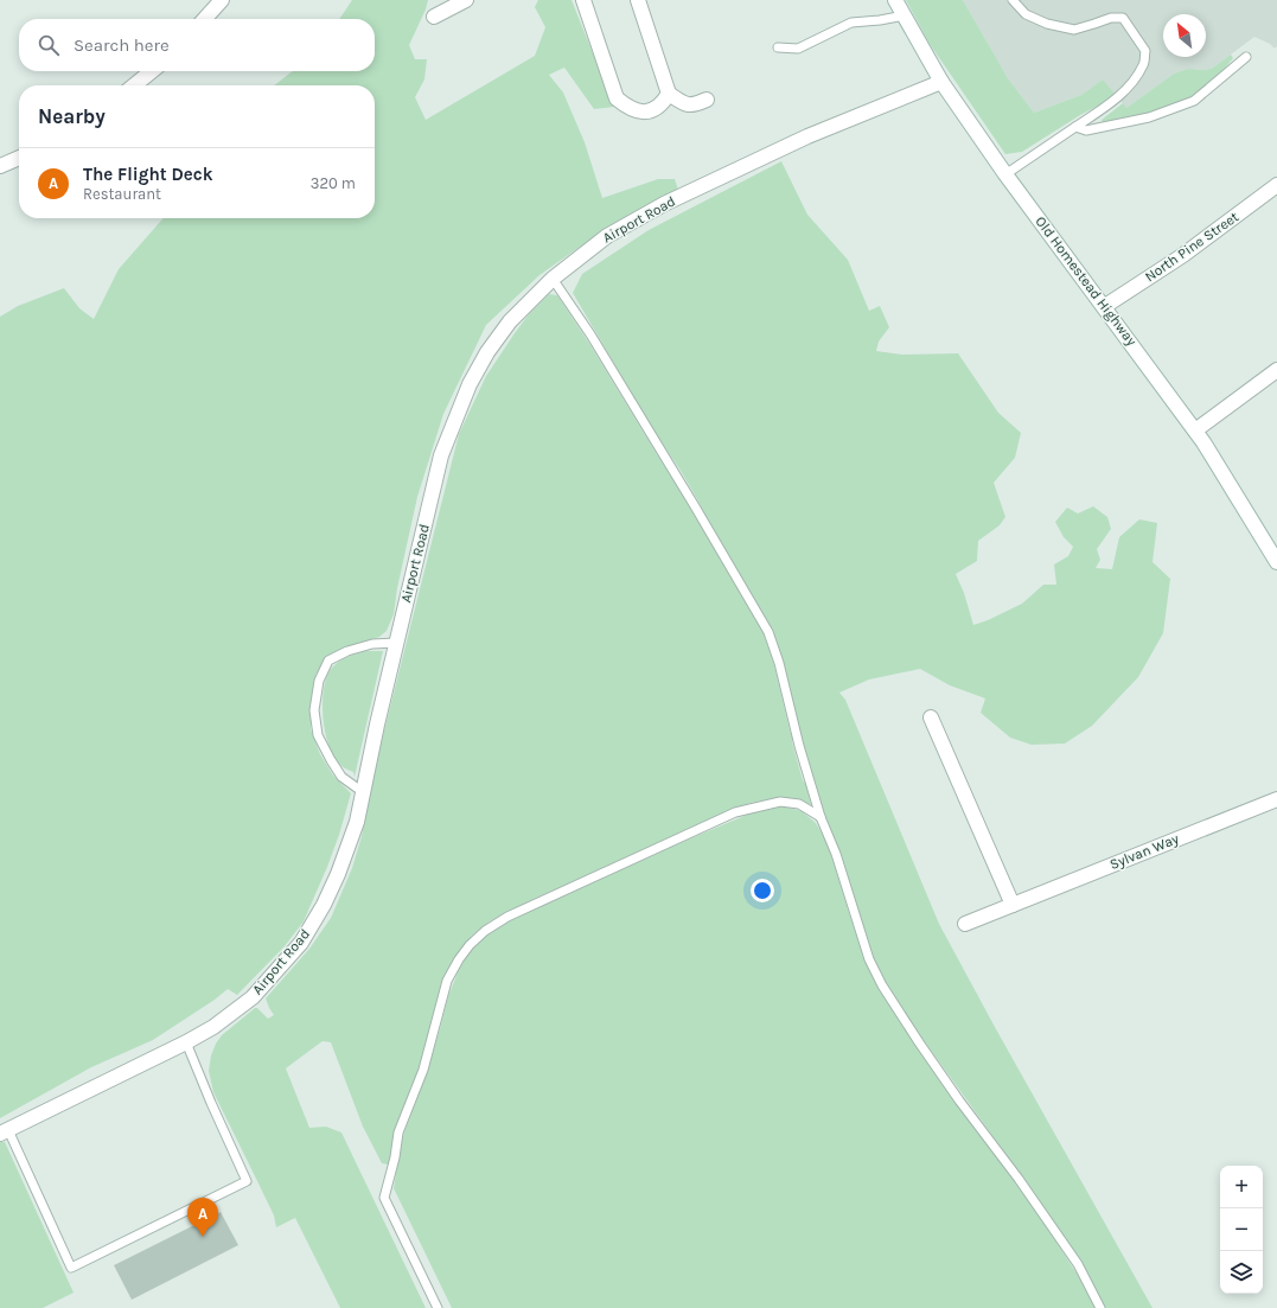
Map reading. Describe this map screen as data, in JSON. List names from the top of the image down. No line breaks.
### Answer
{"streets":{"street":["Airport Road","North Pine Street","Old Homestead Highway","Sylvan Way"]},"crossings":[["Airport Road","Old Homestead Highway"],["North Pine Street","Old Homestead Highway"]],"north":"top left","page":{"search":"Search here","heading":"Nearby","list":[{"mark":"A","name":"The Flight Deck","note":"Restaurant","value":"320 m"}],"map_buttons":["+","−"],"pins":"A"}}
